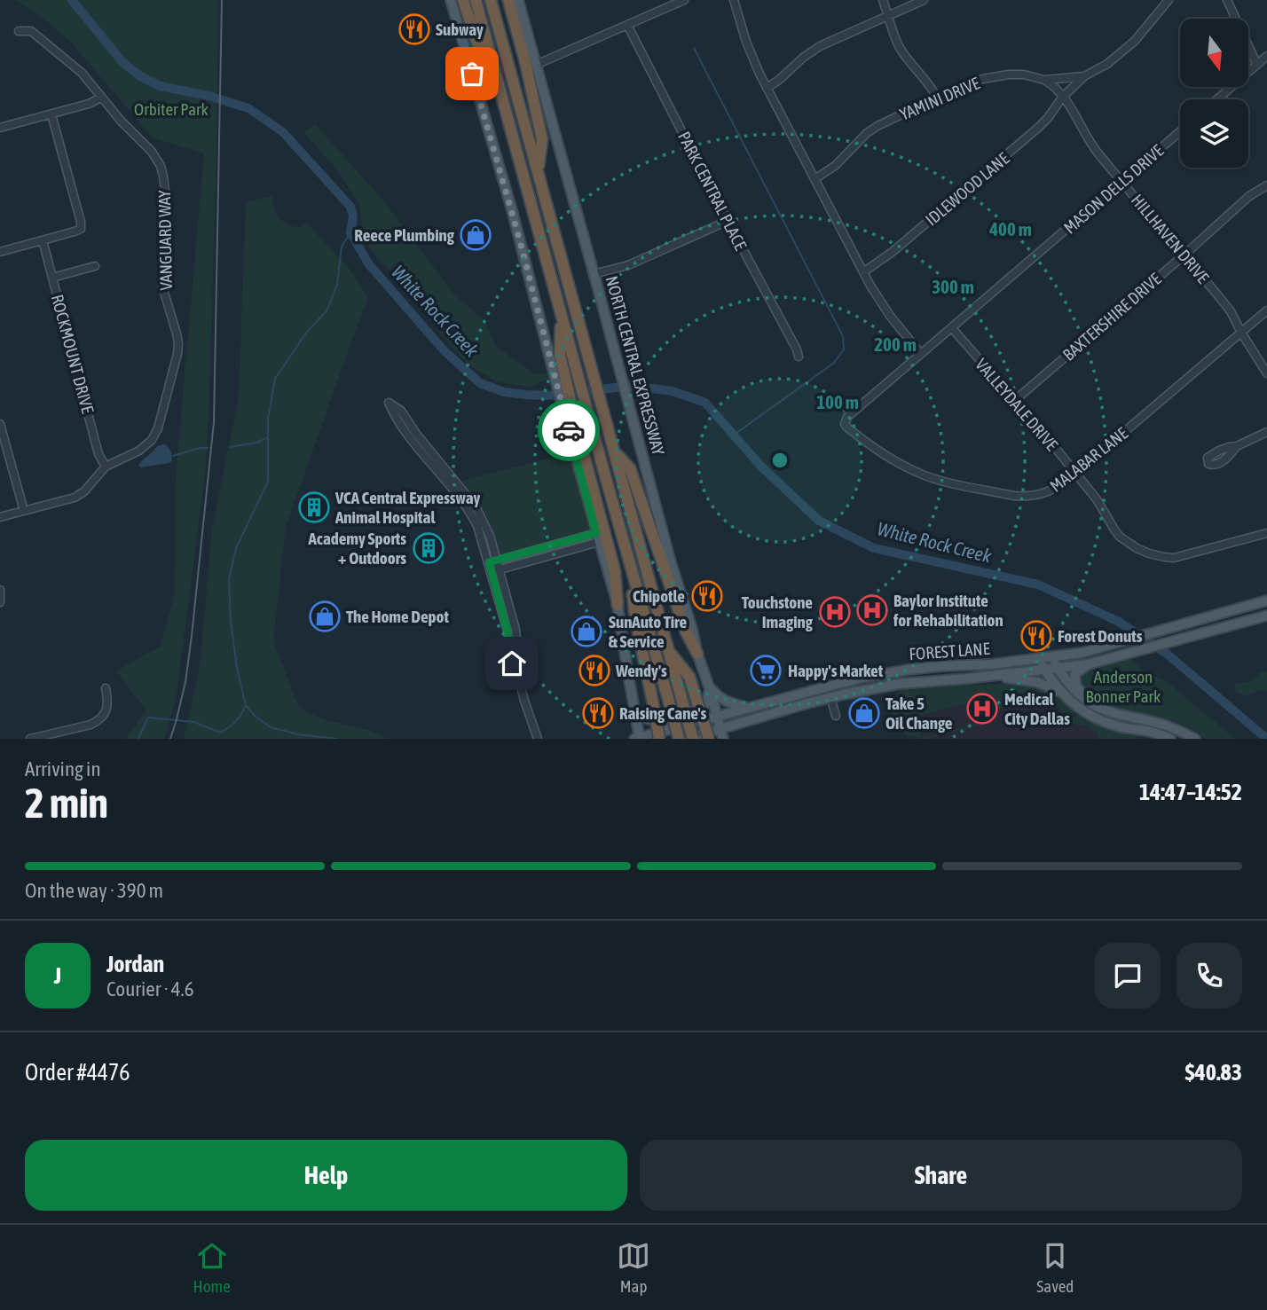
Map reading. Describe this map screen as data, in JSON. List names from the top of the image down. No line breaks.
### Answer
{"streets":{"main road":["NORTH CENTRAL EXPRESSWAY","FOREST LANE"],"street":["YAMINI DRIVE","IDLEWOOD LANE","MASON DELLS DRIVE","PARK CENTRAL PLACE","HILLHAVEN DRIVE","VANGUARD WAY","BAXTERSHIRE DRIVE","ROCKMOUNT DRIVE","VALLEYDALE DRIVE","MALABAR LANE"]},"crossings":[["YAMINI DRIVE","IDLEWOOD LANE"],["YAMINI DRIVE","HILLHAVEN DRIVE"],["IDLEWOOD LANE","HILLHAVEN DRIVE"],["MASON DELLS DRIVE","HILLHAVEN DRIVE"],["MASON DELLS DRIVE","VALLEYDALE DRIVE"],["MASON DELLS DRIVE","MALABAR LANE"],["HILLHAVEN DRIVE","BAXTERSHIRE DRIVE"],["HILLHAVEN DRIVE","MALABAR LANE"],["VANGUARD WAY","ROCKMOUNT DRIVE"],["BAXTERSHIRE DRIVE","VALLEYDALE DRIVE"],["NORTH CENTRAL EXPRESSWAY","FOREST LANE"],["VALLEYDALE DRIVE","MALABAR LANE"]],"water":["White Rock Creek"],"parks":["Orbiter Park","Anderson Bonner Park"],"places":{"restaurant":["Subway","Chipotle","Forest Donuts","Wendy's","Raising Cane's"],"shop":["Reece Plumbing","The Home Depot","SunAuto Tire & Service","Take 5 Oil Change"],"building":["VCA Central Expressway Animal Hospital","Academy Sports + Outdoors"],"hospital":["Baylor Institute for Rehabilitation","Touchstone Imaging","Medical City Dallas"],"supermarket":["Happy's Market"]},"north":"bottom","page":{"heading":["2 min","Arriving in","14:47–14:52"],"panel":["Jordan","Courier · 4.6","Order #4476","$40.83"],"bar":"On the way · 390 m","round":"J","buttons":["Help","Share"],"tabs":["Home","Map","Saved"]},"rings":["400 m","300 m","200 m","100 m"]}
